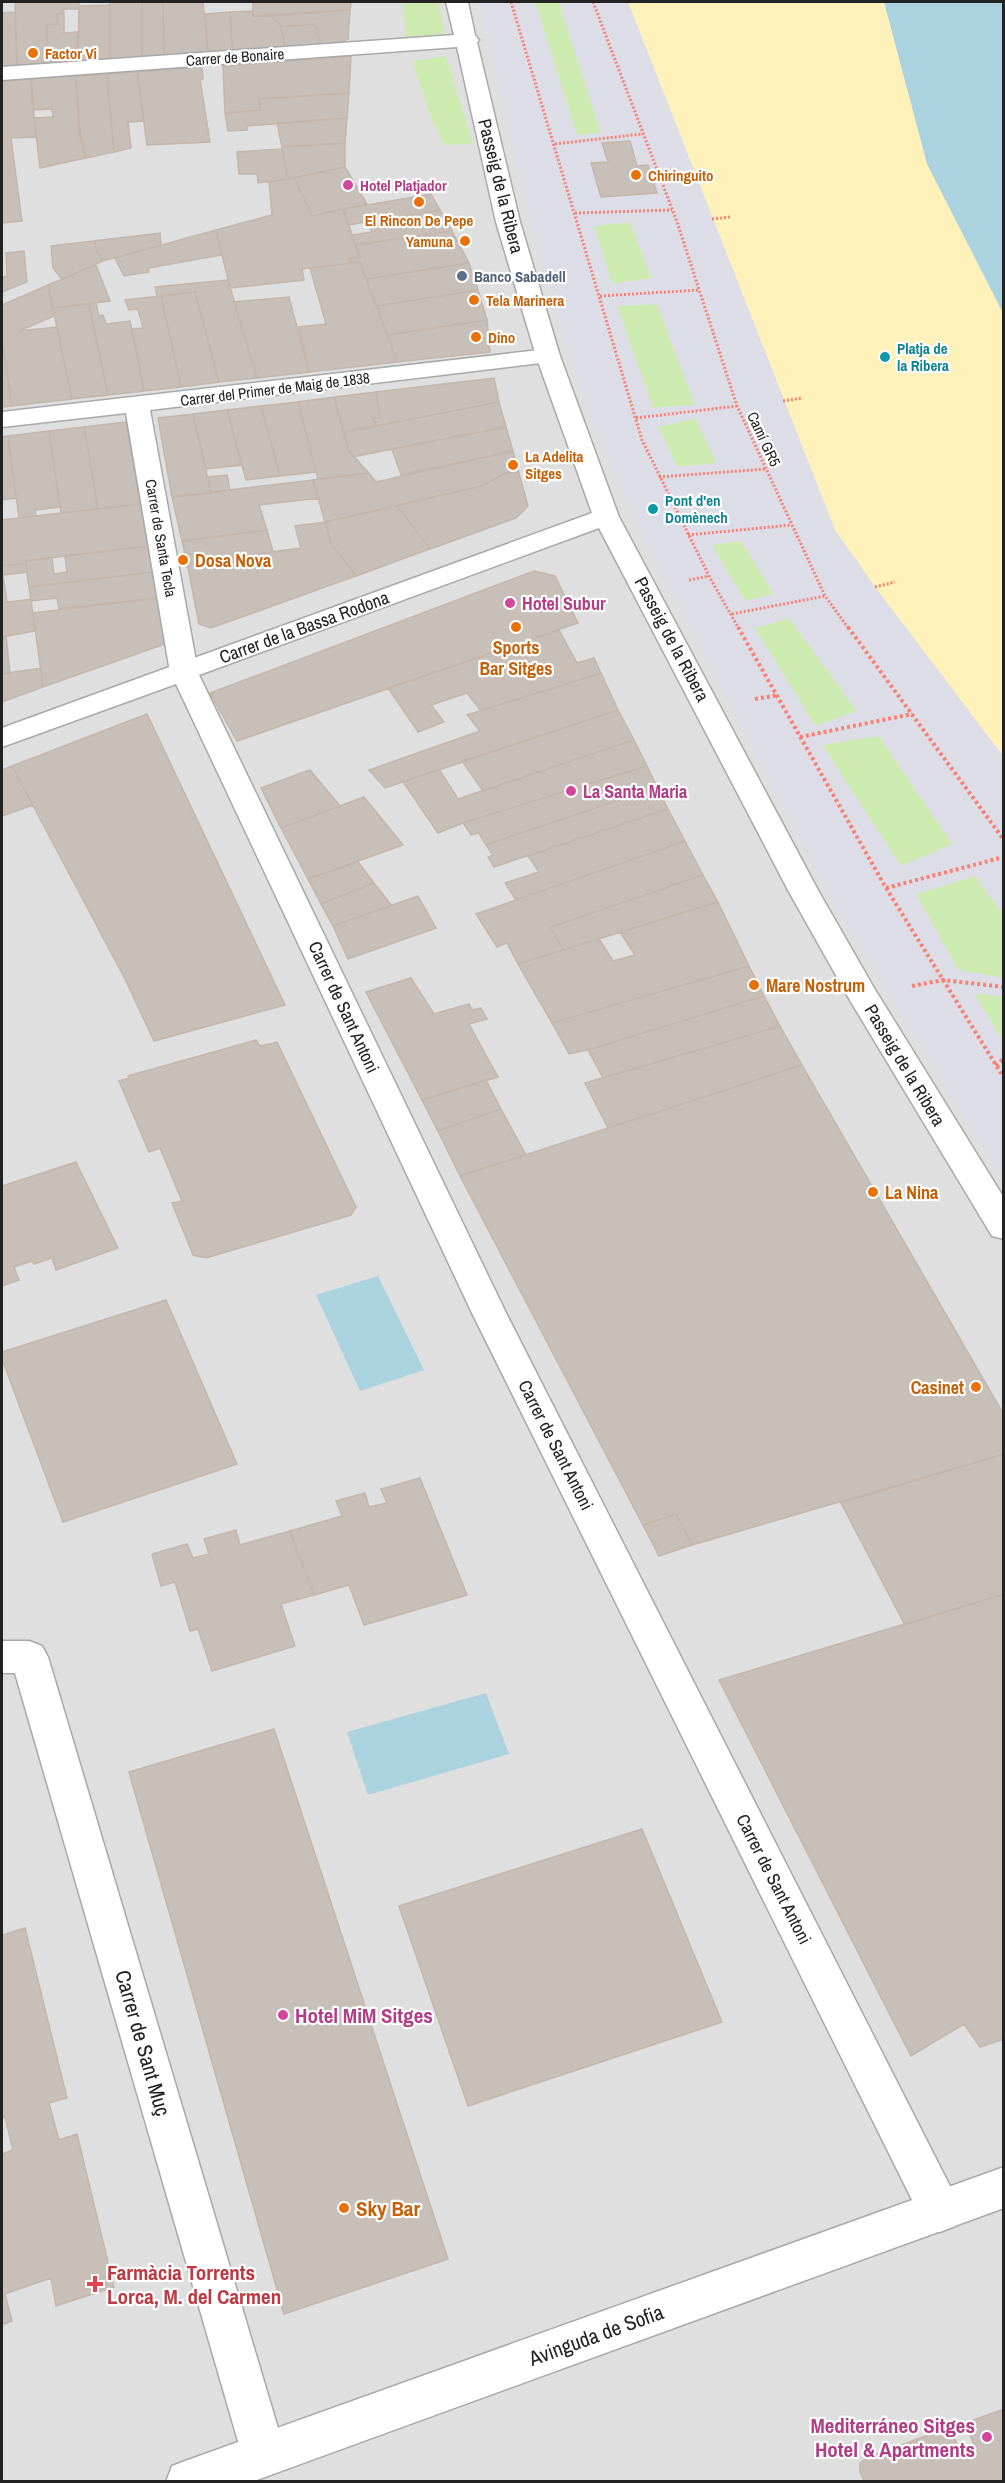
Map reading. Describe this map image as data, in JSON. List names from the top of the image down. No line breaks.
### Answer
{"streets":{"street":["Carrer de Bonaire","Passeig de la Ribera","Carrer del Primer de Maig de 1838","Carrer de Santa Tecla","Carrer de la Bassa Rodona","Carrer de Sant Antoni","Carrer de Sant Muç","Avinguda de Sofia"],"path":["Camí GR5"]},"crossings":[["Carrer de Bonaire","Passeig de la Ribera"],["Passeig de la Ribera","Carrer del Primer de Maig de 1838"],["Passeig de la Ribera","Carrer de la Bassa Rodona"],["Carrer del Primer de Maig de 1838","Carrer de Santa Tecla"],["Carrer de Santa Tecla","Carrer de la Bassa Rodona"],["Carrer de Santa Tecla","Carrer de Sant Antoni"],["Carrer de la Bassa Rodona","Carrer de Sant Antoni"],["Carrer de Sant Antoni","Avinguda de Sofia"],["Carrer de Sant Muç","Avinguda de Sofia"]],"places":{"other":["Factor Vi","Chiringuito","Hotel Platjador","El Rincon De Pepe","Yamuna","Banco Sabadell","Tela Marinera","Dino","Platja de la Ribera","La Adelita Sitges","Pont d'en Domènech","Dosa Nova","Hotel Subur","Sports Bar Sitges","La Santa Maria","Mare Nostrum","La Nina","Casinet","Hotel MiM Sitges","Sky Bar","Mediterráneo Sitges Hotel & Apartments"],"health":["Farmàcia Torrents Lorca, M. del Carmen"]}}
